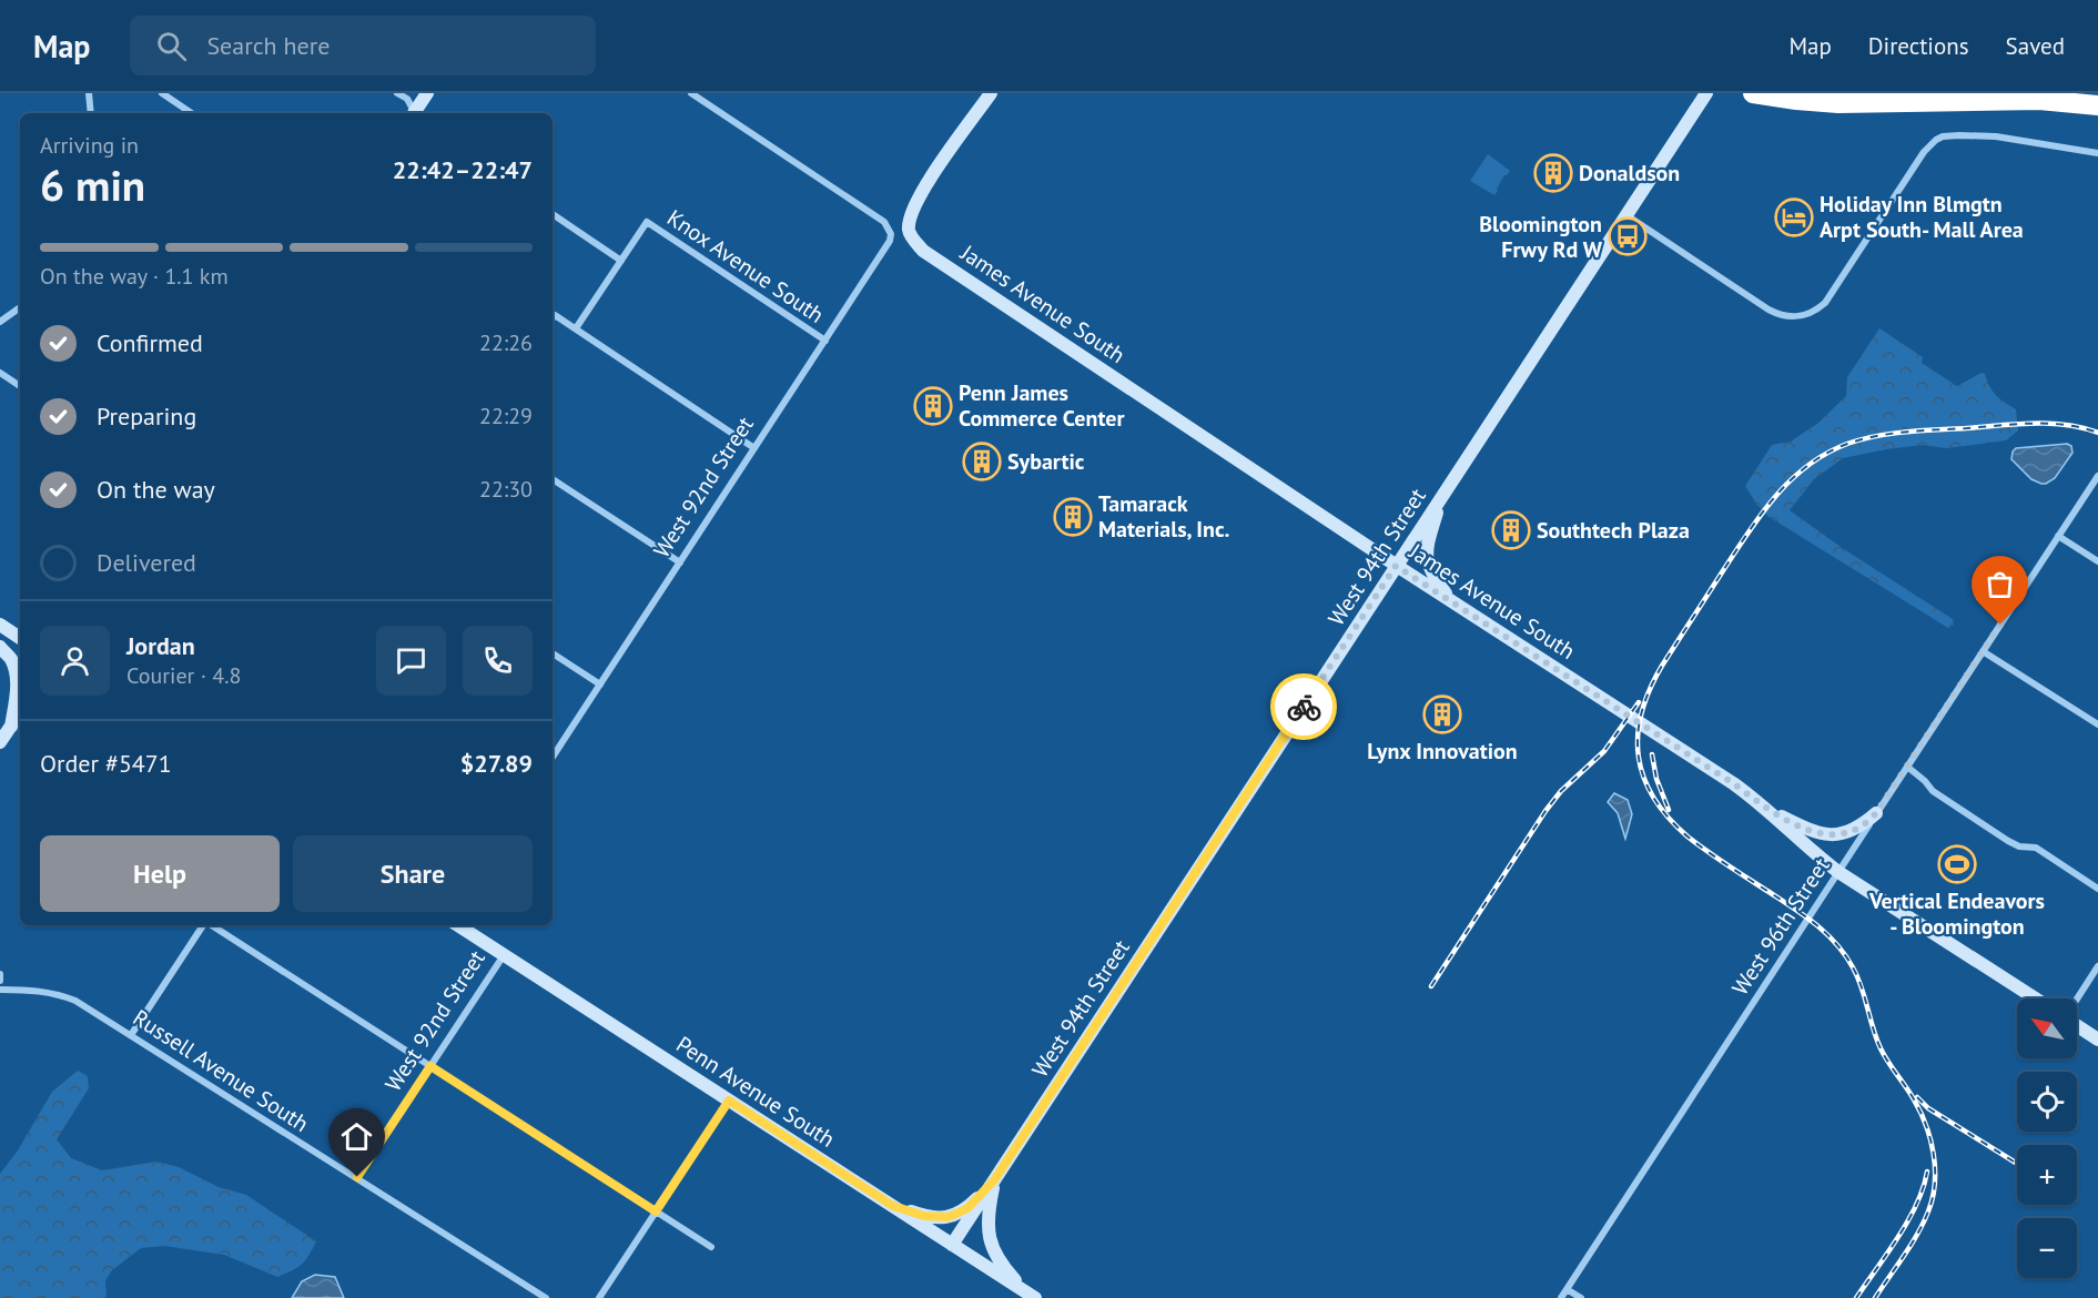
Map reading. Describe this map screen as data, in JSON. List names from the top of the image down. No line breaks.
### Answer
{"streets":{"street":["Knox Avenue South","James Avenue South","West 92nd Street","West 94th Street","West 96th Street","Russell Avenue South","Penn Avenue South"]},"crossings":[["Knox Avenue South","West 92nd Street"],["James Avenue South","West 94th Street"],["James Avenue South","West 96th Street"],["West 92nd Street","Russell Avenue South"],["West 92nd Street","Penn Avenue South"],["West 94th Street","Penn Avenue South"]],"places":{"building":["Donaldson","Penn James Commerce Center","Sybartic","Tamarack Materials, Inc.","Southtech Plaza","Lynx Innovation"],"hotel":["Holiday Inn Blmgtn Arpt South- Mall Area"],"bus stop":["Bloomington Frwy Rd W"],"sports":["Vertical Endeavors - Bloomington"]},"north":"top left","page":{"header":"Map","search":"Search here","nav":["Map","Directions","Saved"],"heading":["6 min","Arriving in","22:42–22:47"],"panel":["Jordan","Courier · 4.8","Order #5471","$27.89"],"bar":"On the way · 1.1 km","list":[["Confirmed","22:26"],["Preparing","22:29"],["On the way","22:30"],"Delivered"],"buttons":["Help","Share"],"map_buttons":["+","−"]}}
